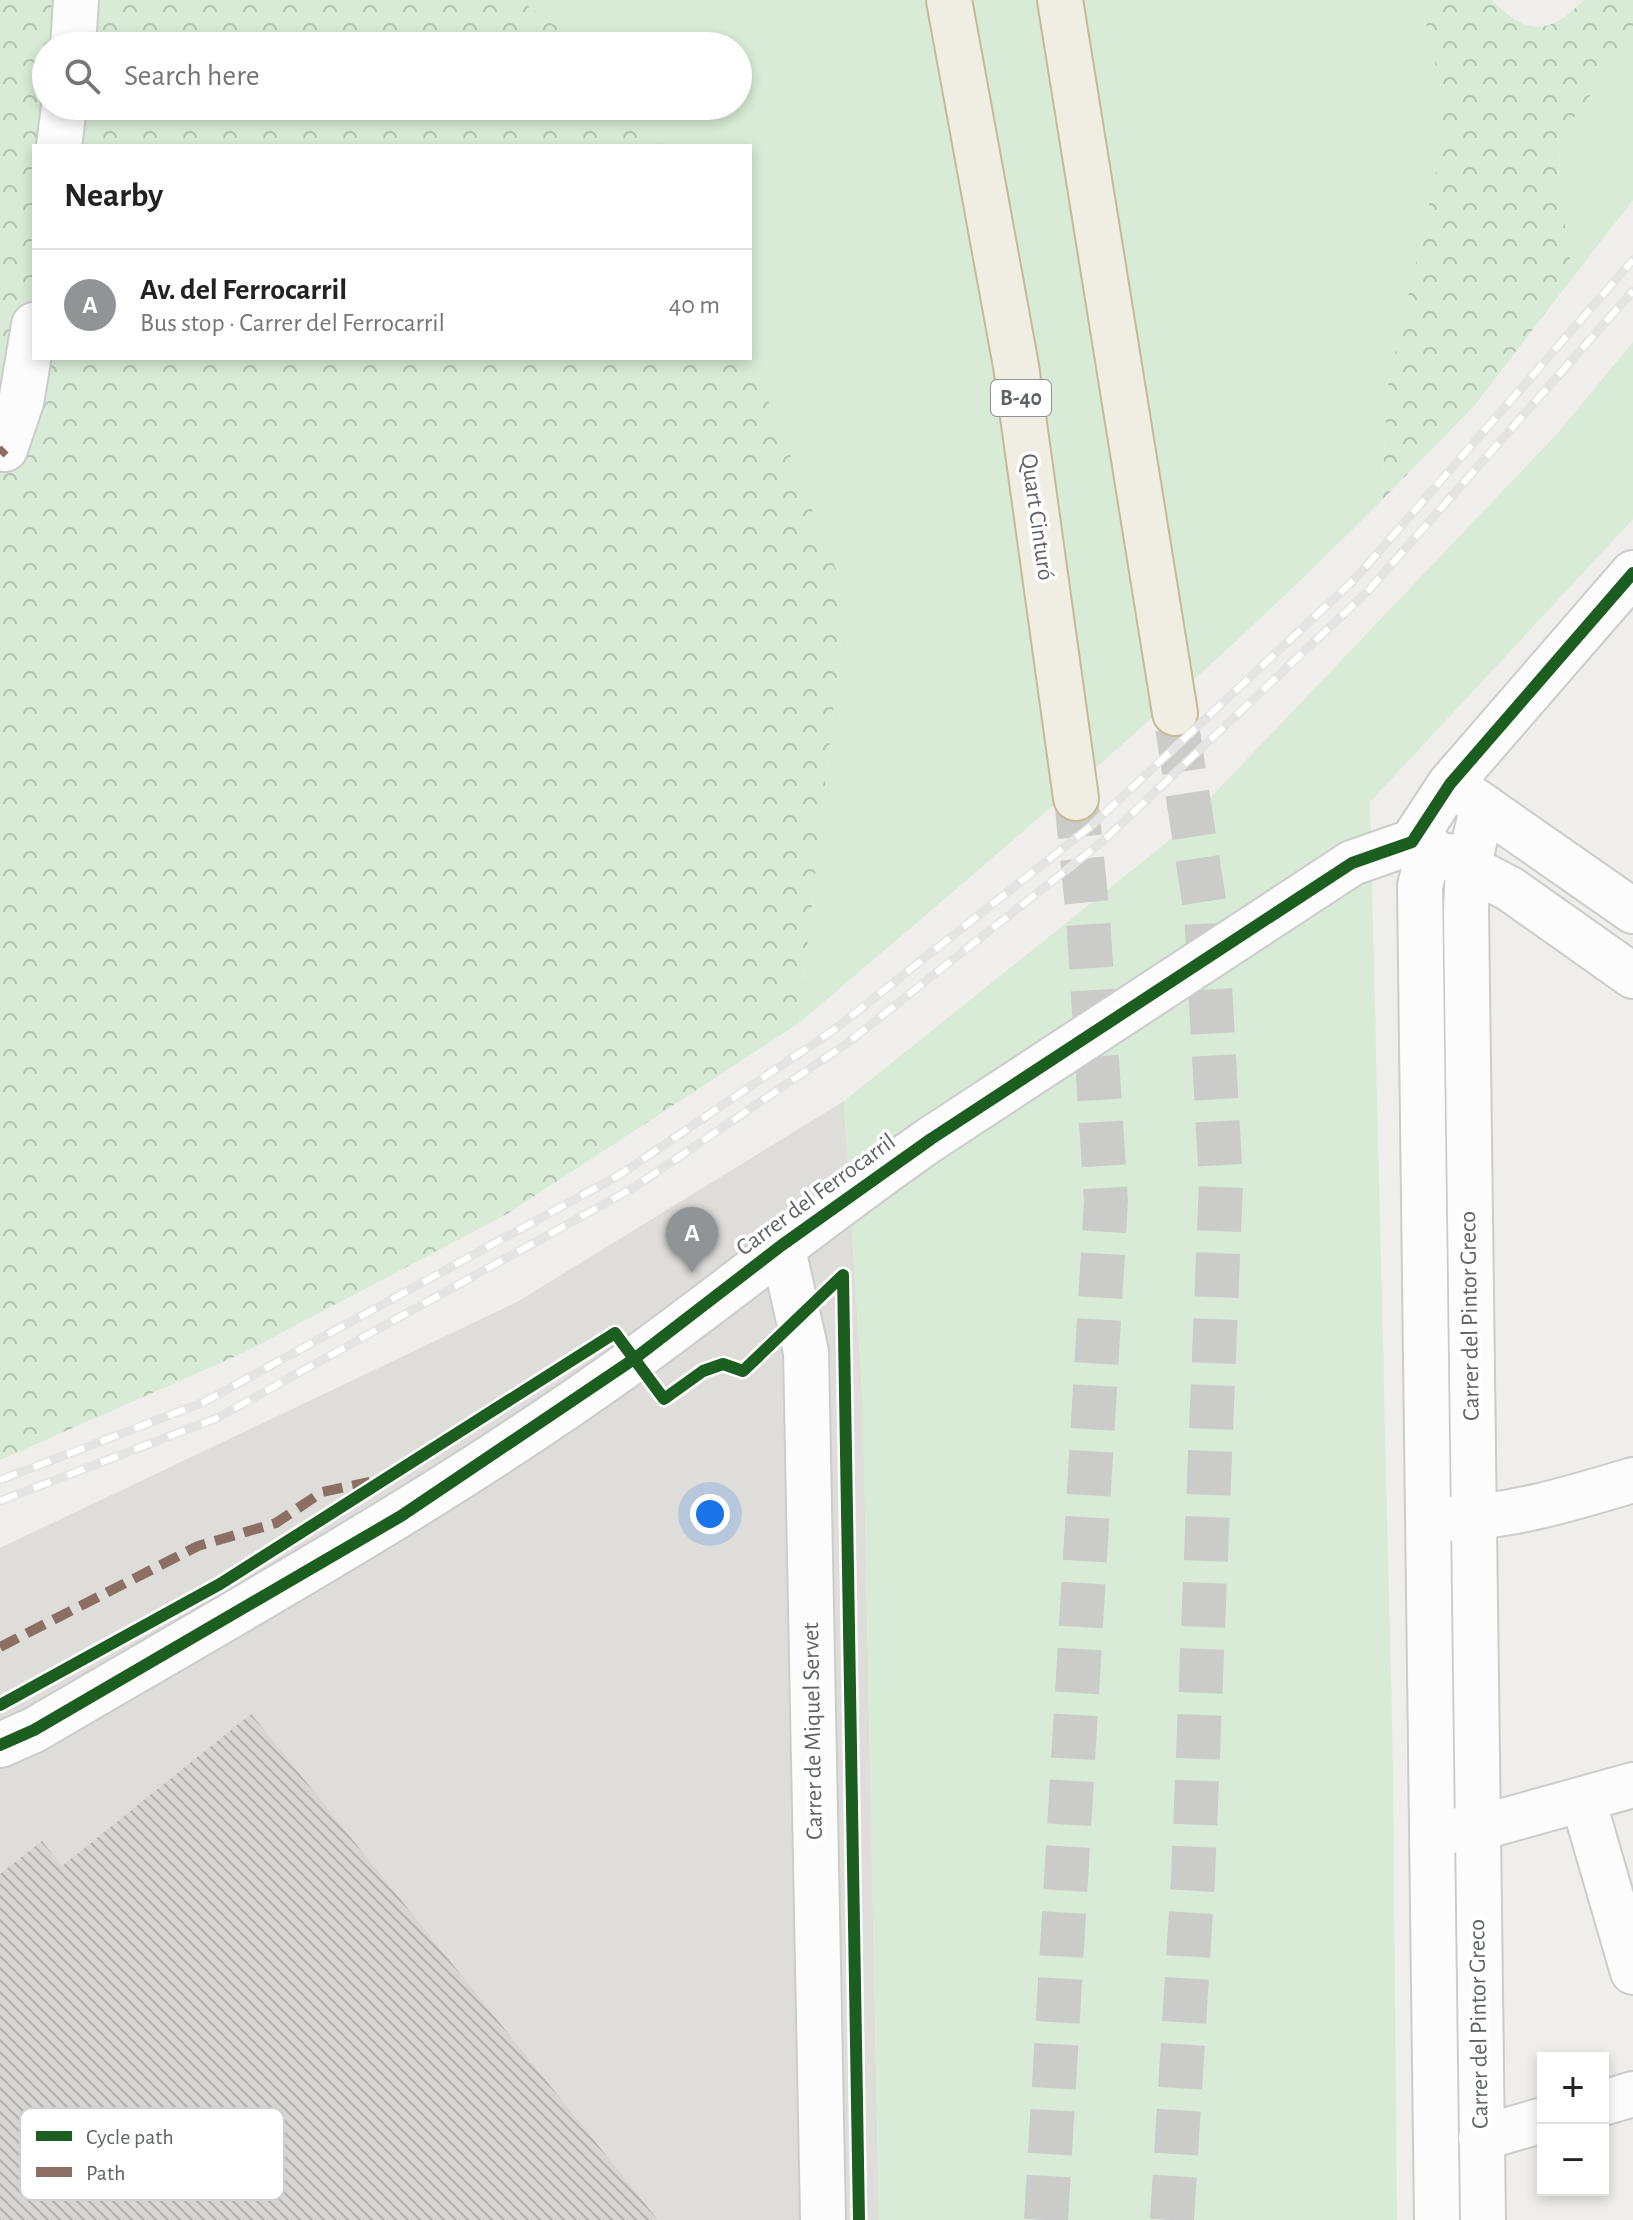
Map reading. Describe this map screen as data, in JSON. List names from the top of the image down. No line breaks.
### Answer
{"streets":{"highway":["B-40","Quart Cinturó"],"street":["Carrer del Ferrocarril","Carrer del Pintor Greco","Carrer de Miquel Servet"]},"crossings":[["Carrer del Ferrocarril","Carrer del Pintor Greco"],["Carrer del Ferrocarril","Carrer de Miquel Servet"]],"legend":["Cycle path","Path"],"page":{"search":"Search here","heading":"Nearby","list":[{"mark":"A","name":"Av. del Ferrocarril","note":"Bus stop · Carrer del Ferrocarril","value":"40 m"}],"pins":"A","map_buttons":["+","−"]}}
